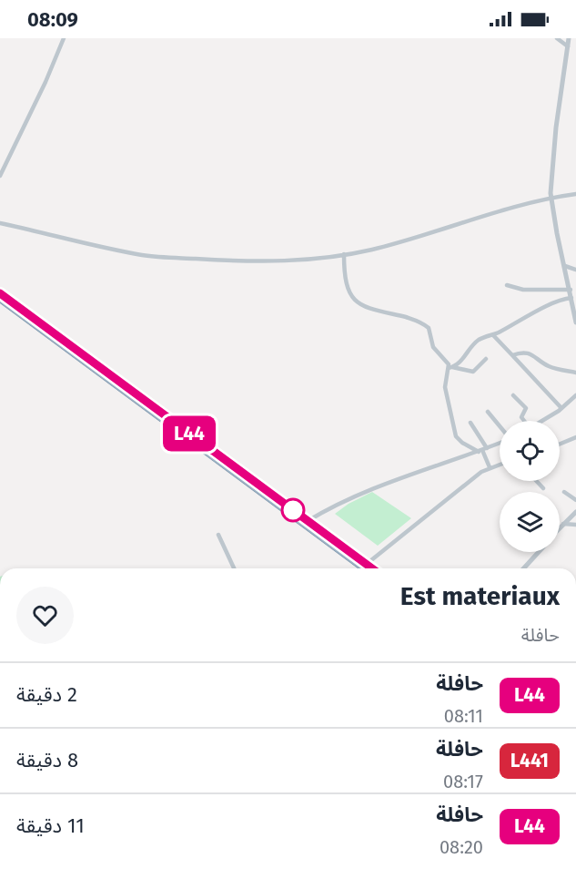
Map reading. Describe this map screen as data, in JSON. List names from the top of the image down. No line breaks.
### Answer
{"lines":["bus line L44"],"page":{"status":"08:09","on_map":"L44","heading":["Est materiaux","حافلة"],"list":[{"mark":"L44","name":"حافلة","note":"08:11","value":"2 دقيقة"},{"mark":"L441","name":"حافلة","note":"08:17","value":"8 دقيقة"},{"mark":"L44","name":"حافلة","note":"08:20","value":"11 دقيقة"}]}}
